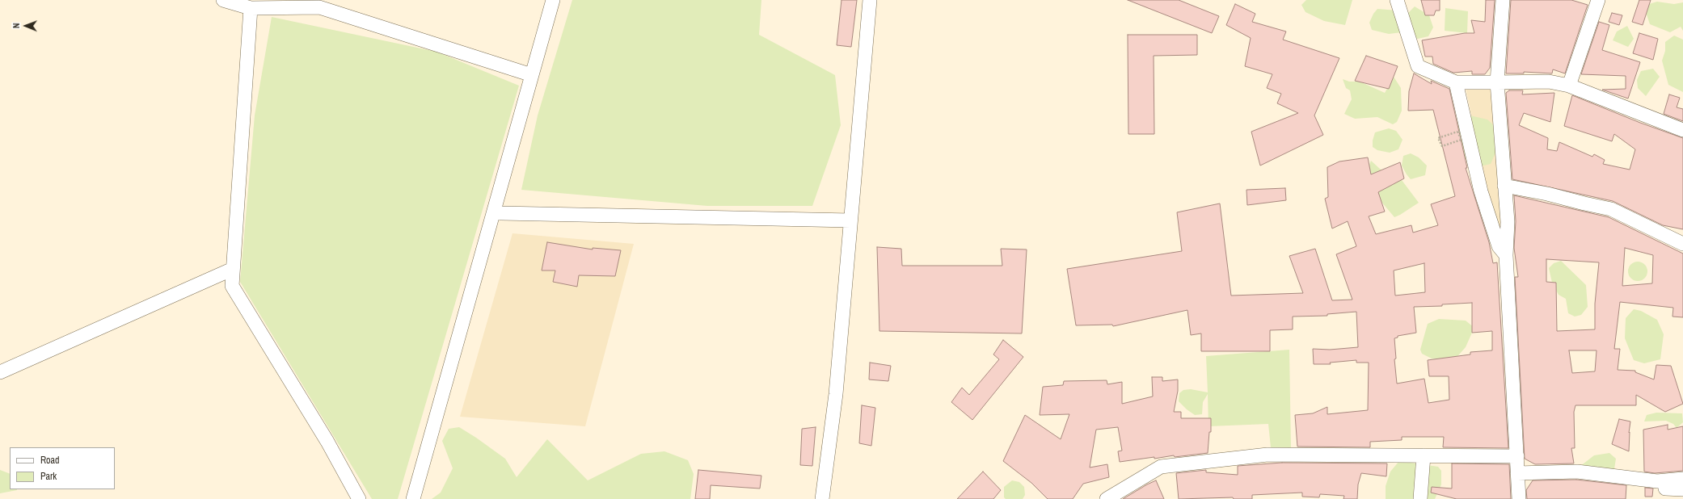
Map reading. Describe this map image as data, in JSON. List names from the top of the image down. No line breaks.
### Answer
{"legend":["Road","Park"],"north":"left"}
